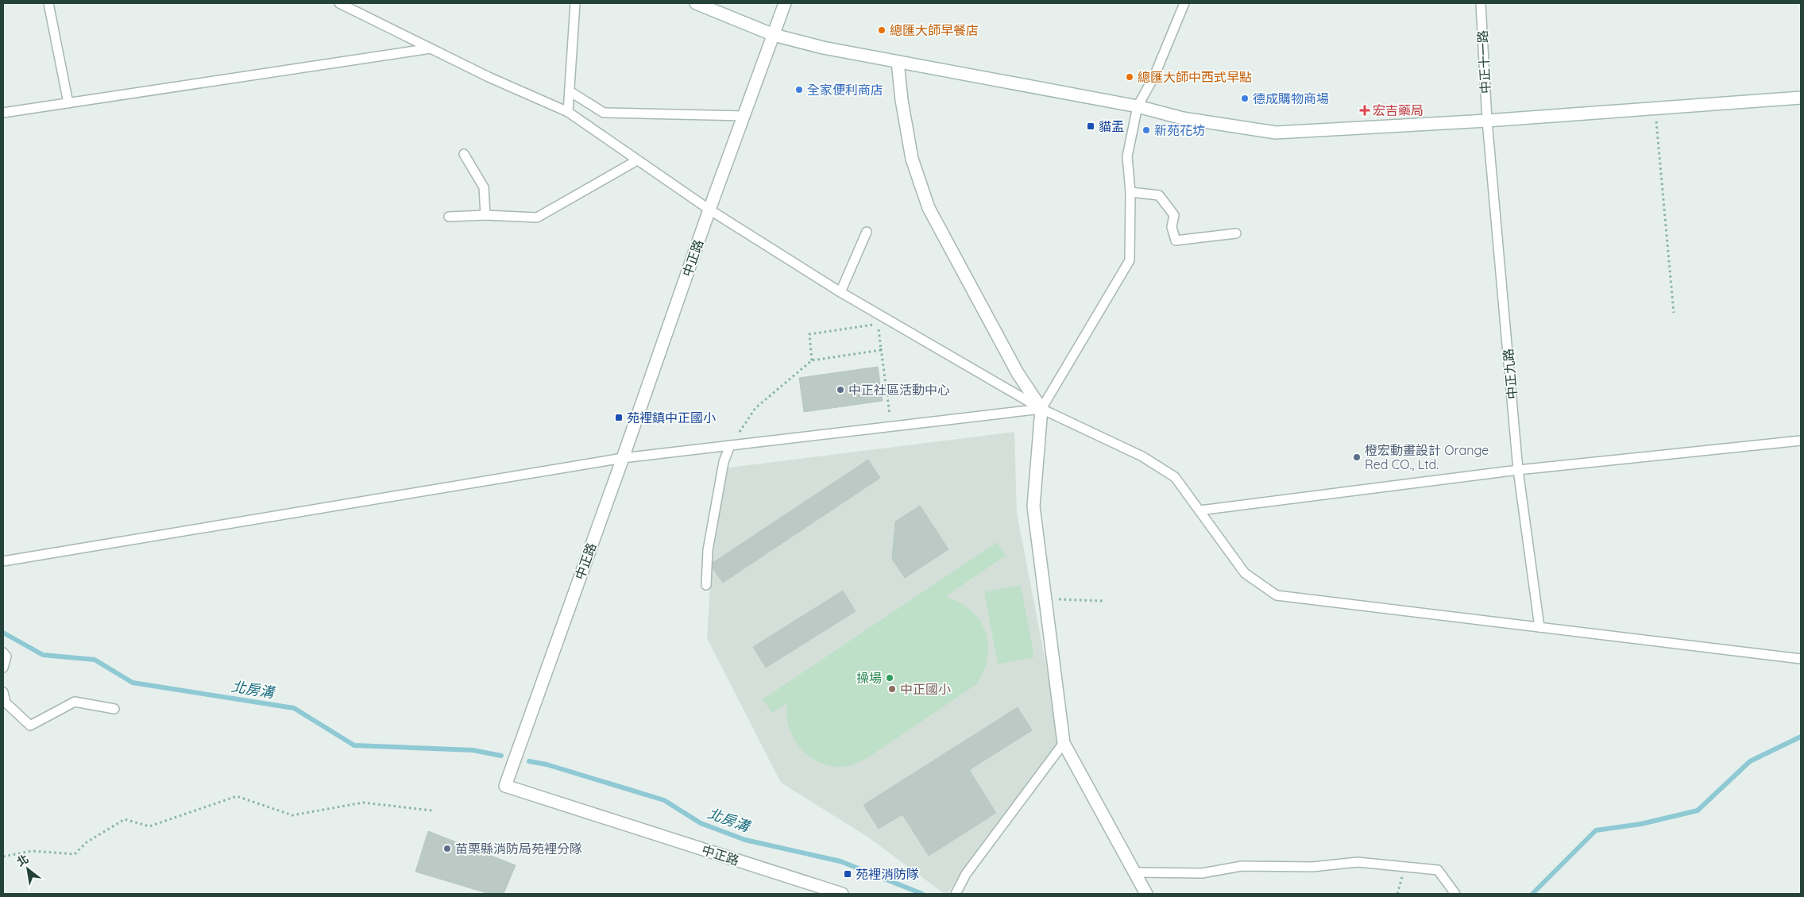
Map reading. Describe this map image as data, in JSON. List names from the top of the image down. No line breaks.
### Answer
{"streets":{"street":["中正路"],"lane":["中正十一路","中正九路"]},"crossings":[["中正十一路","中正九路"]],"water":["北房溝"],"places":{"other":["總匯大師早餐店","總匯大師中西式早點","全家便利商店","德成購物商場","新苑花坊","中正社區活動中心","橙宏動畫設計 Orange Red CO., Ltd.","操場","中正國小","苗栗縣消防局苑裡分隊"],"health":["宏吉藥局"],"transit":["貓盂","苑裡鎮中正國小","苑裡消防隊"]},"north":"top left"}
